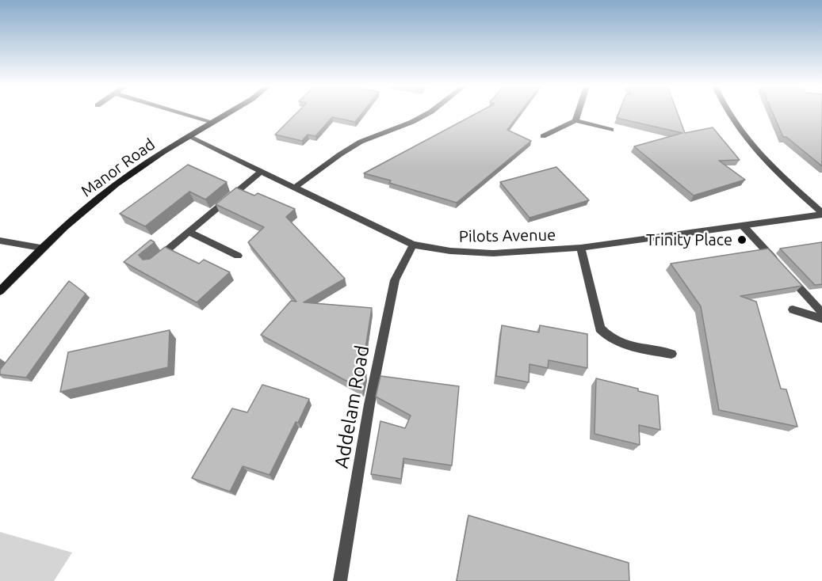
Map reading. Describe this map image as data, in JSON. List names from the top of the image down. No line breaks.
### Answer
{"streets":{"main road":["Manor Road"],"street":["Pilots Avenue","Addelam Road"]},"crossings":[["Manor Road","Pilots Avenue"],["Pilots Avenue","Addelam Road"]],"places":["Trinity Place"]}
